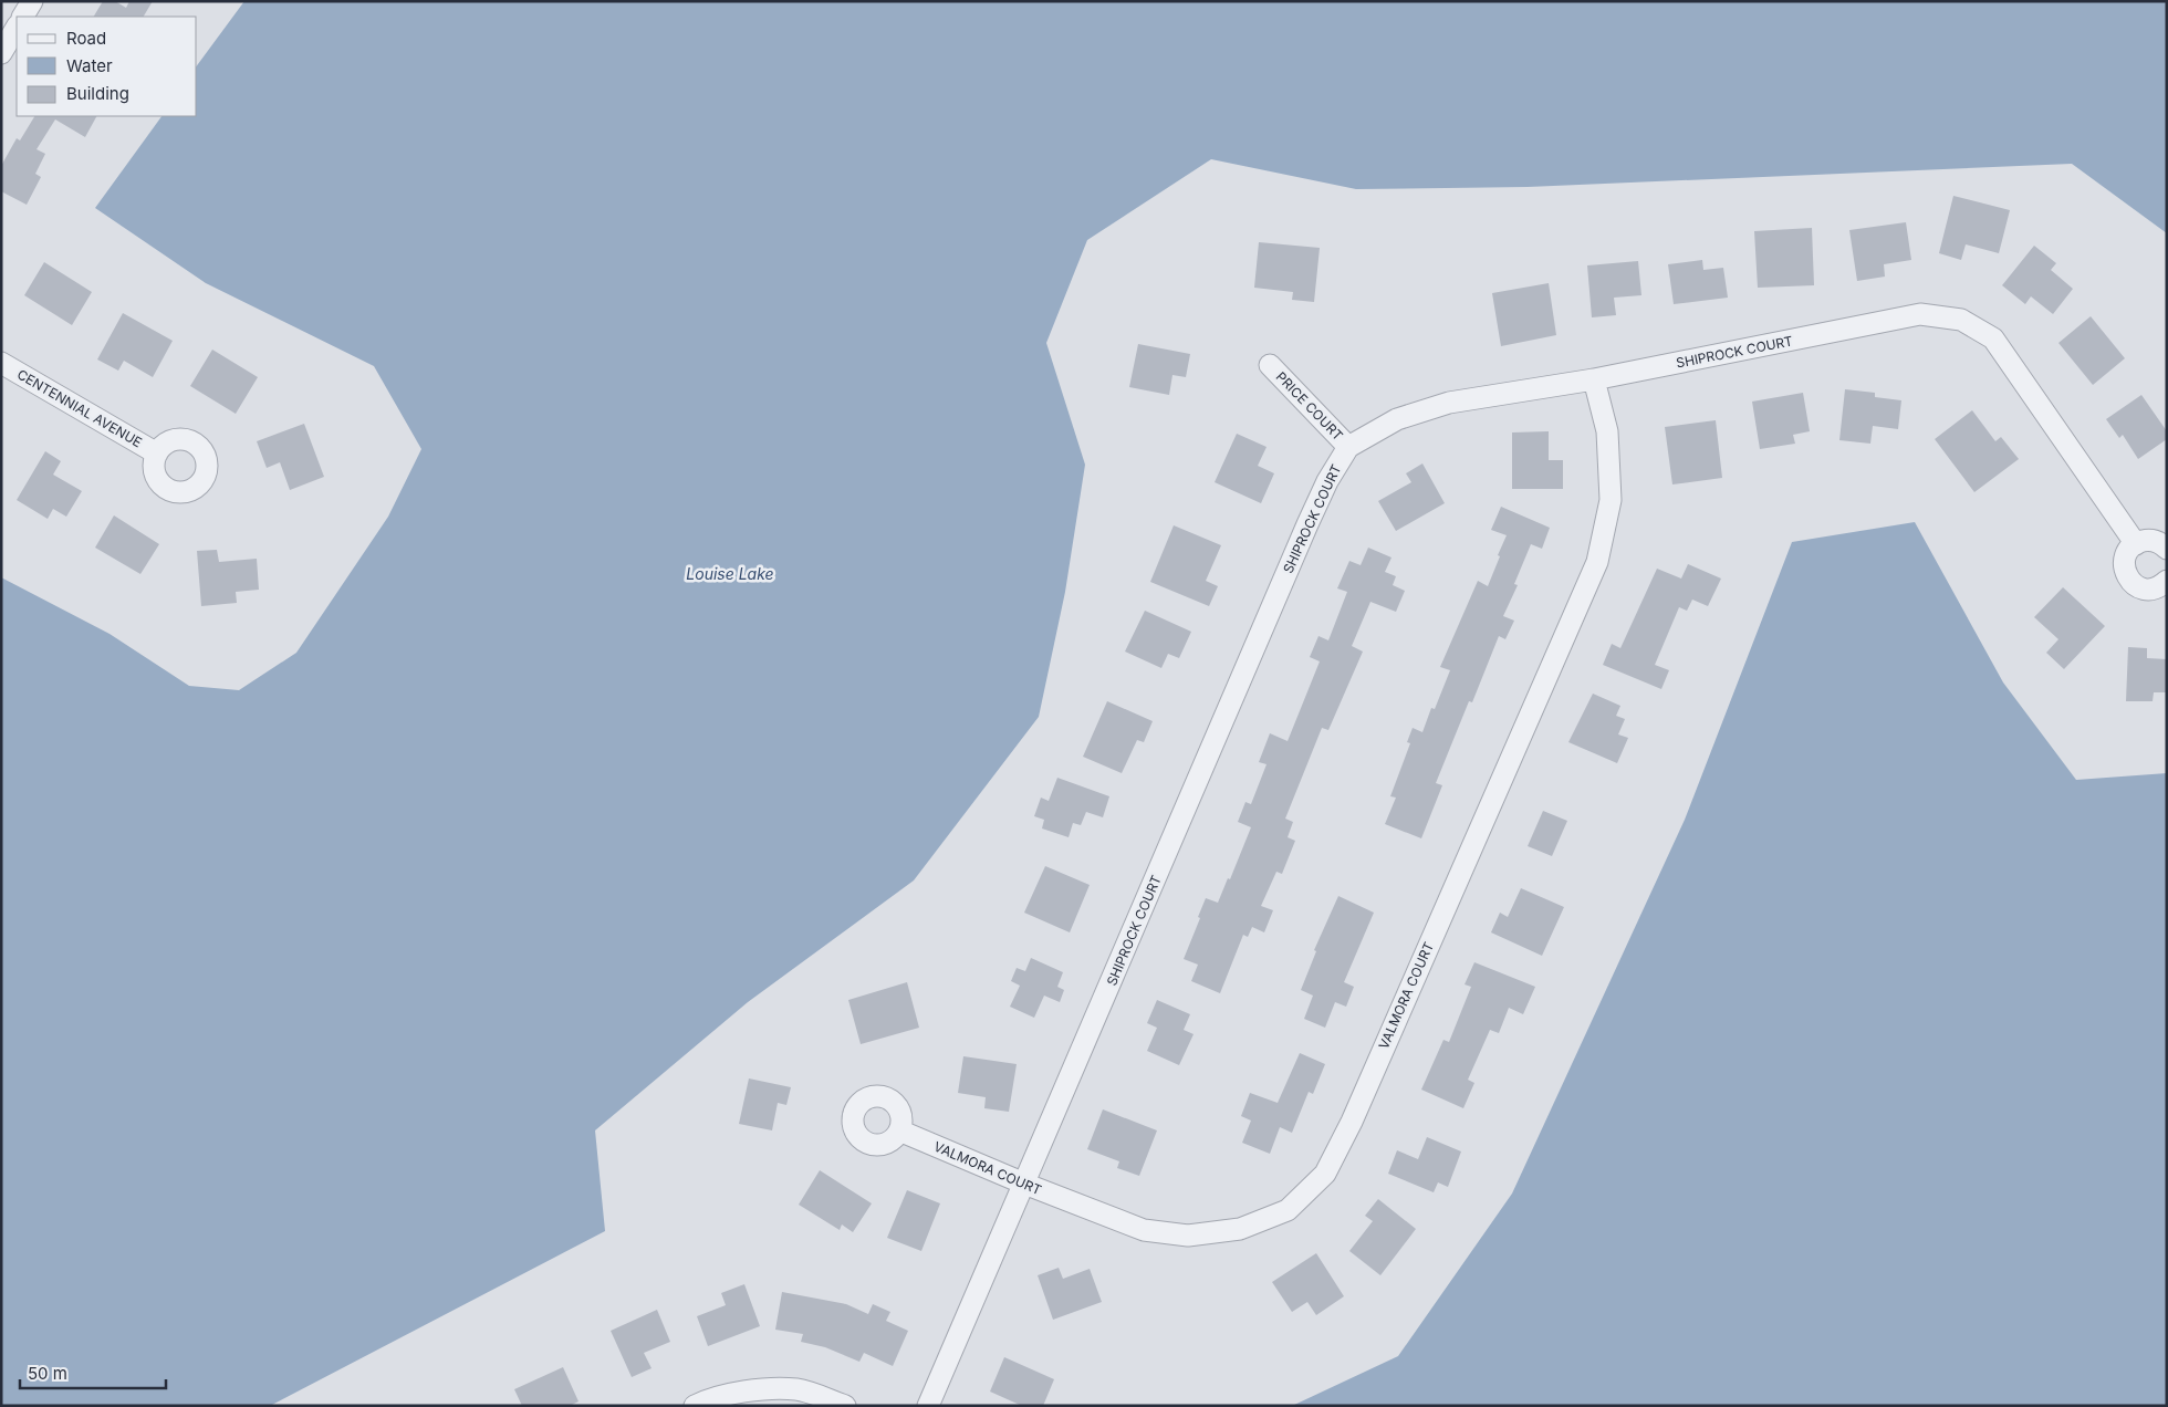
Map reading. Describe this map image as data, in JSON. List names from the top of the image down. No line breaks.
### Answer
{"streets":{"street":["SHIPROCK COURT","PRICE COURT","CENTENNIAL AVENUE","VALMORA COURT"]},"crossings":[["SHIPROCK COURT","PRICE COURT"],["SHIPROCK COURT","VALMORA COURT"]],"water":["Louise Lake"],"legend":["Road","Water","Building"],"scale_bar":"50 m"}
